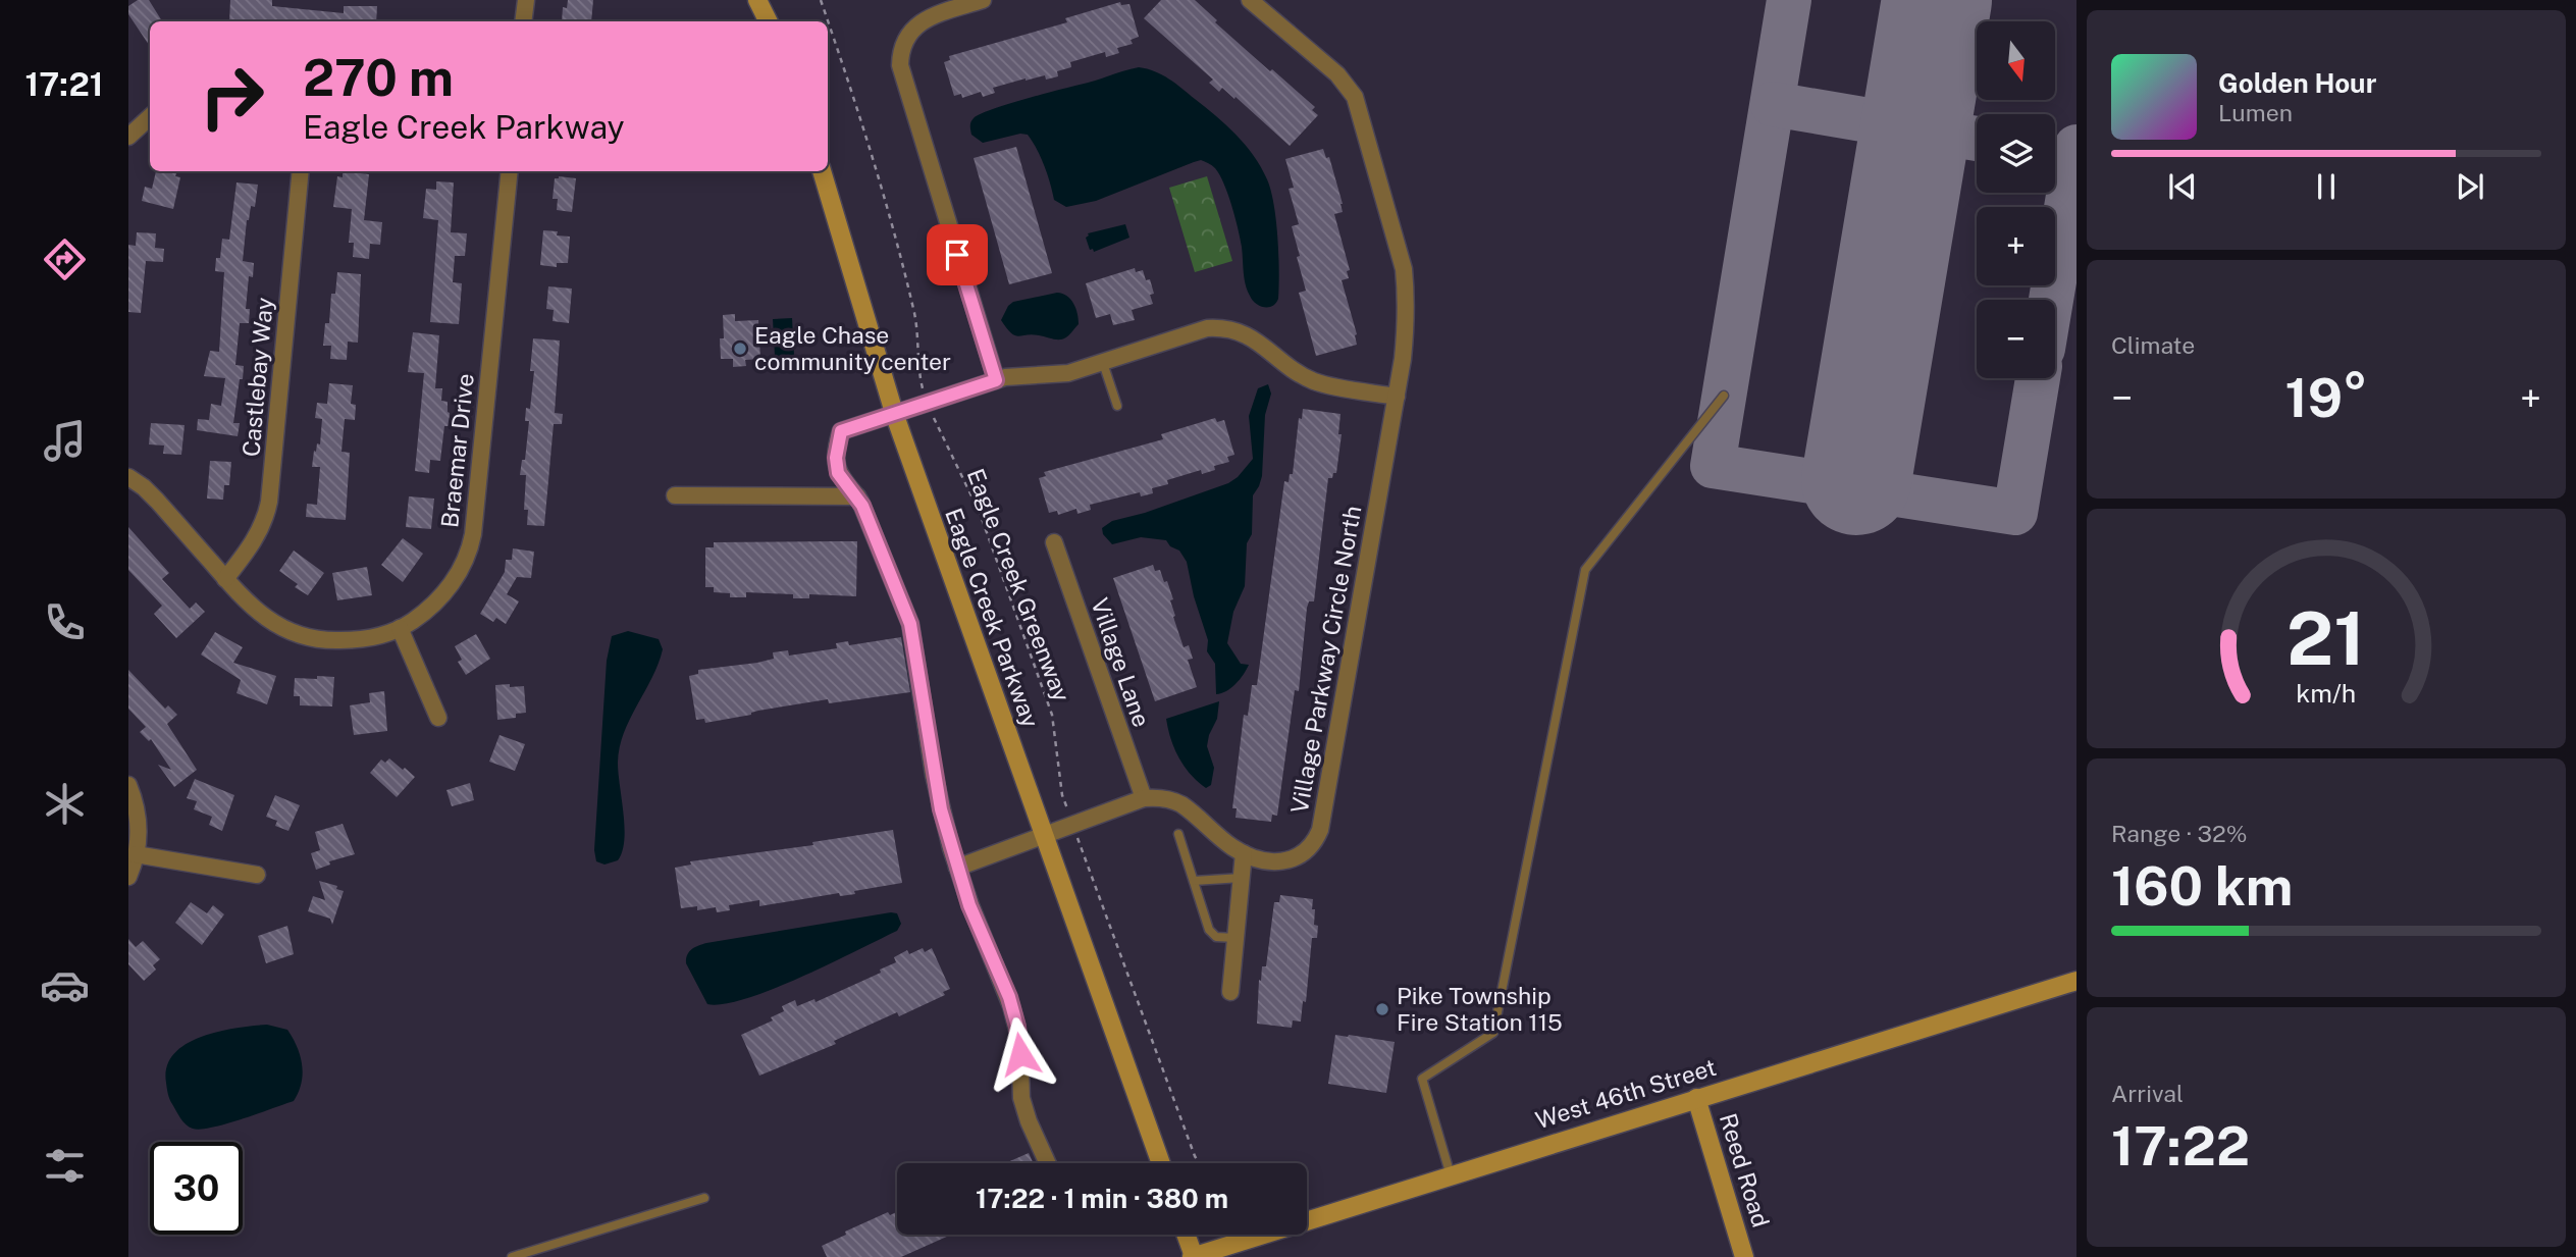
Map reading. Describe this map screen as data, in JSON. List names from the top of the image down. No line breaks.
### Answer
{"streets":{"main road":["Eagle Creek Parkway","West 46th Street","Reed Road"],"street":["Castlebay Way","Braemar Drive","Village Parkway Circle North","Village Lane"],"path":["Eagle Creek Greenway"]},"crossings":[["Castlebay Way","Braemar Drive"],["Village Parkway Circle North","Village Lane"],["West 46th Street","Reed Road"]],"places":["Eagle Chase community center","Pike Township Fire Station 115"],"north":"bottom","page":{"tabs":"17:21","map_buttons":["+","−"],"turn":["270 m","Eagle Creek Parkway"],"song":["Golden Hour","Lumen"],"tile":["Climate",["Range · 32%","160 km"],["Arrival","17:22"]],"heat":["−","19°","+"],"limit":"30","trip":"17:22 · 1 min · 380 m","gauge":["21","km/h"]}}
